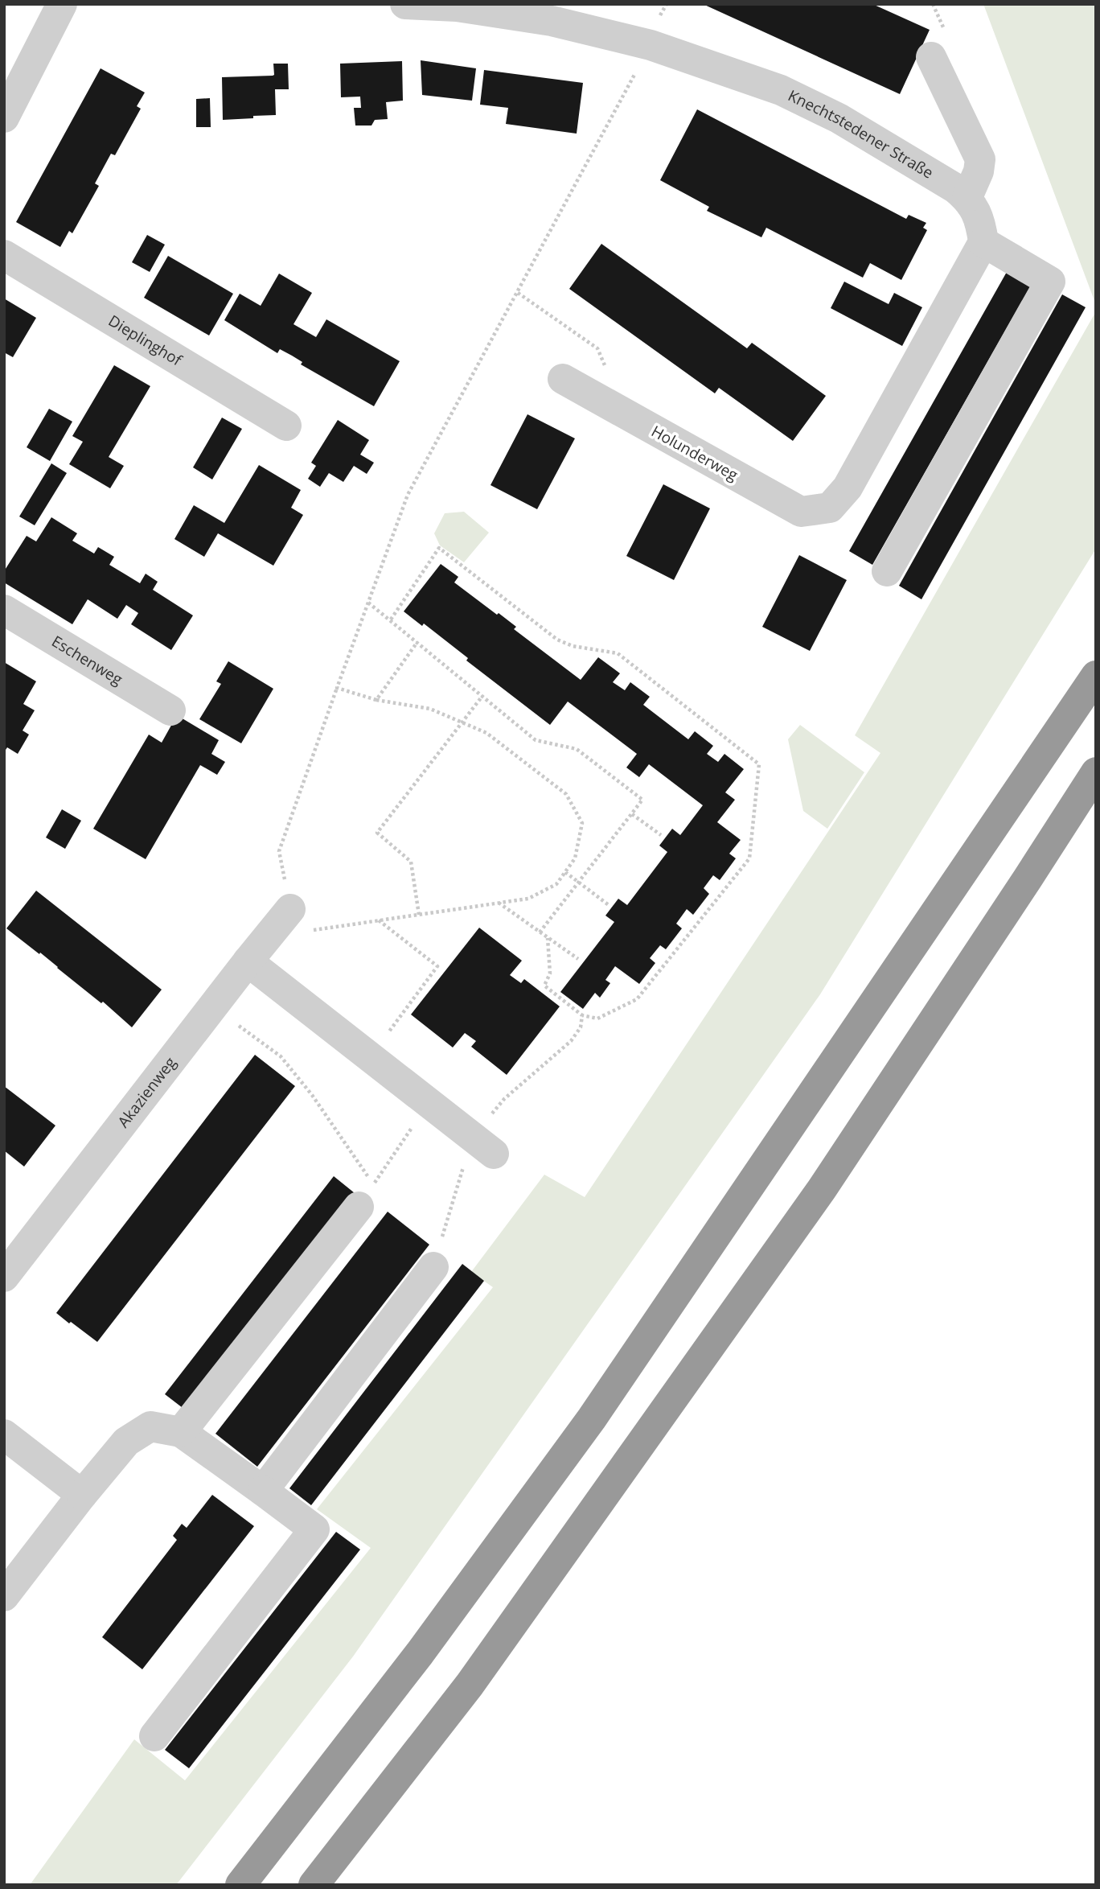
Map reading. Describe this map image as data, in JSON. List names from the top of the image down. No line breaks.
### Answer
{"streets":{"street":["Knechtstedener Straße","Dieplinghof","Holunderweg","Eschenweg","Akazienweg"]},"crossings":[["Knechtstedener Straße","Holunderweg"]]}
